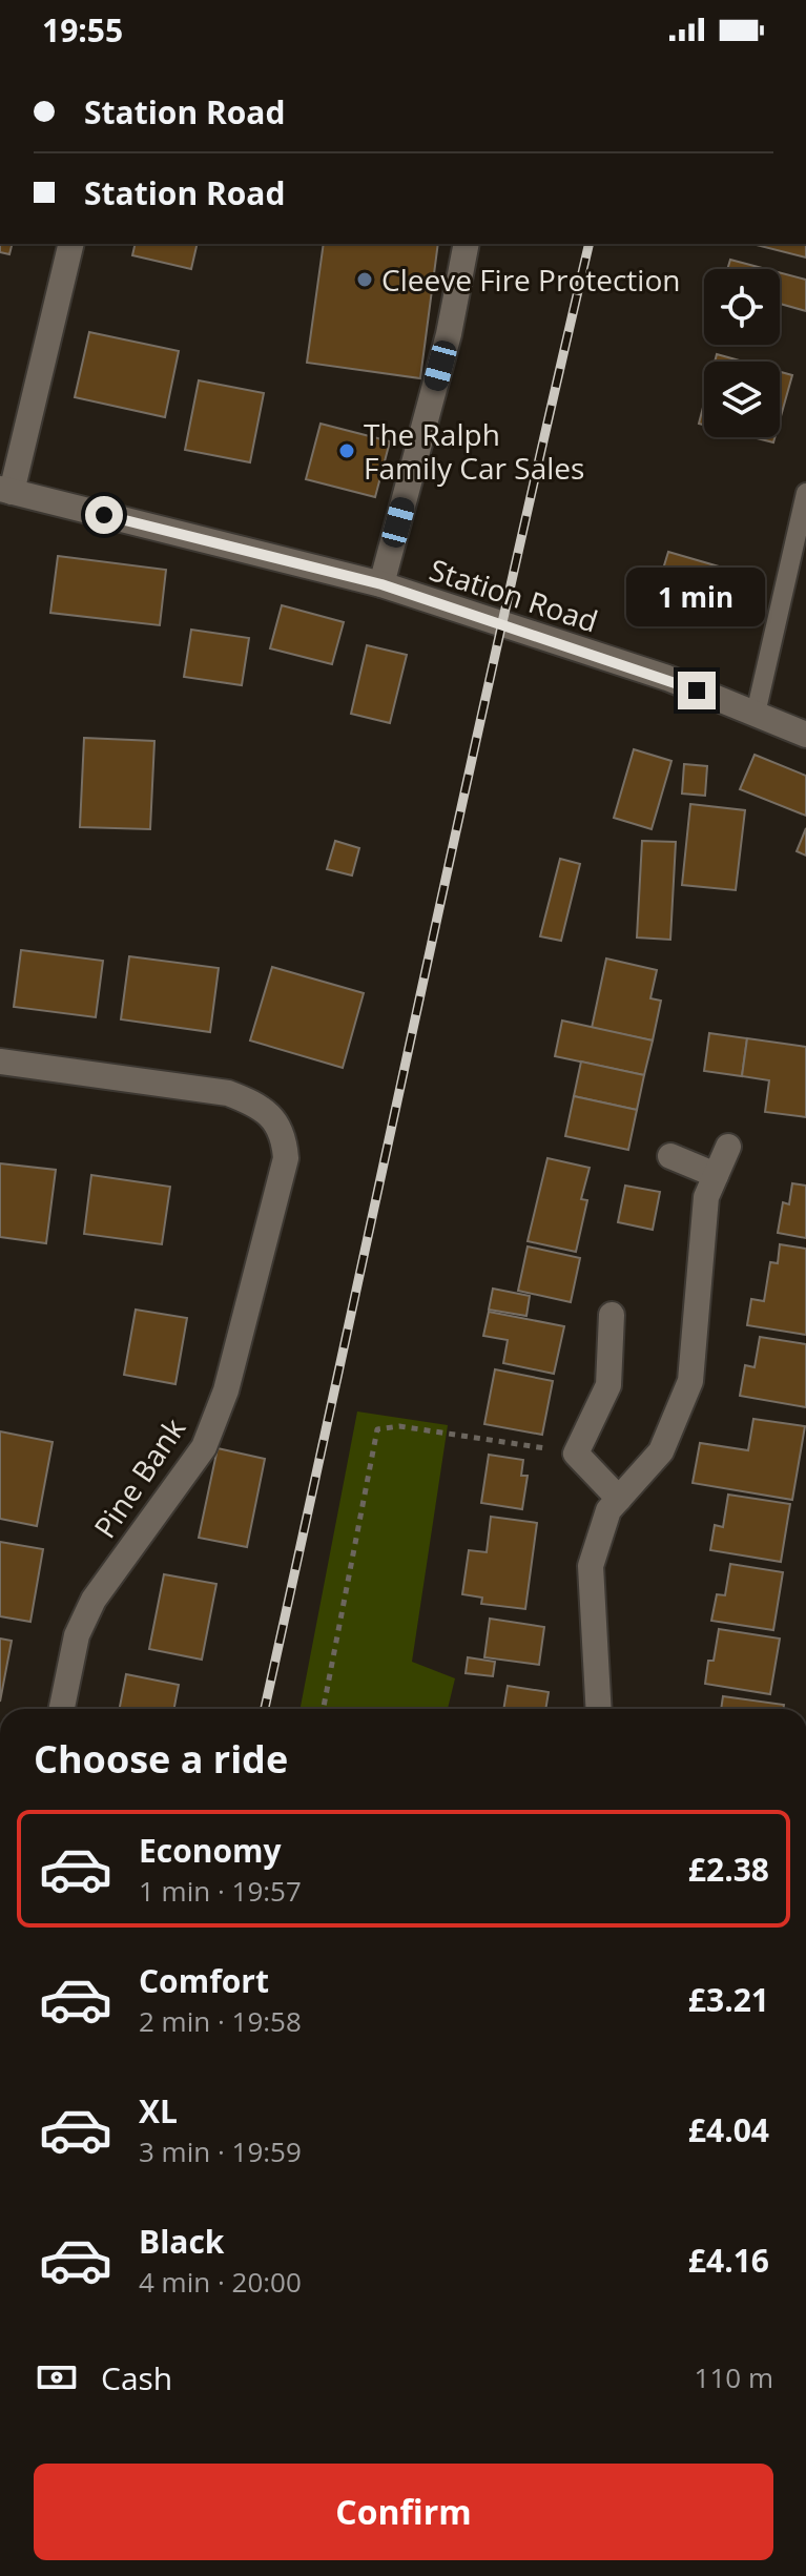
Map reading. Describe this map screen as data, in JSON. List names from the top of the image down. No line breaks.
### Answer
{"streets":{"street":["Station Road","Pine Bank"]},"places":["Cleeve Fire Protection","The Ralph Family Car Sales"],"page":{"status":"19:55","banner":["Station Road","Station Road"],"bubble":"1 min","heading":"Choose a ride","list":[{"name":"Economy","note":"1 min · 19:57","value":"£2.38"},{"name":"Comfort","note":"2 min · 19:58","value":"£3.21"},{"name":"XL","note":"3 min · 19:59","value":"£4.04"},{"name":"Black","note":"4 min · 20:00","value":"£4.16"}],"pay":["Cash","110 m"],"buttons":"Confirm"}}
